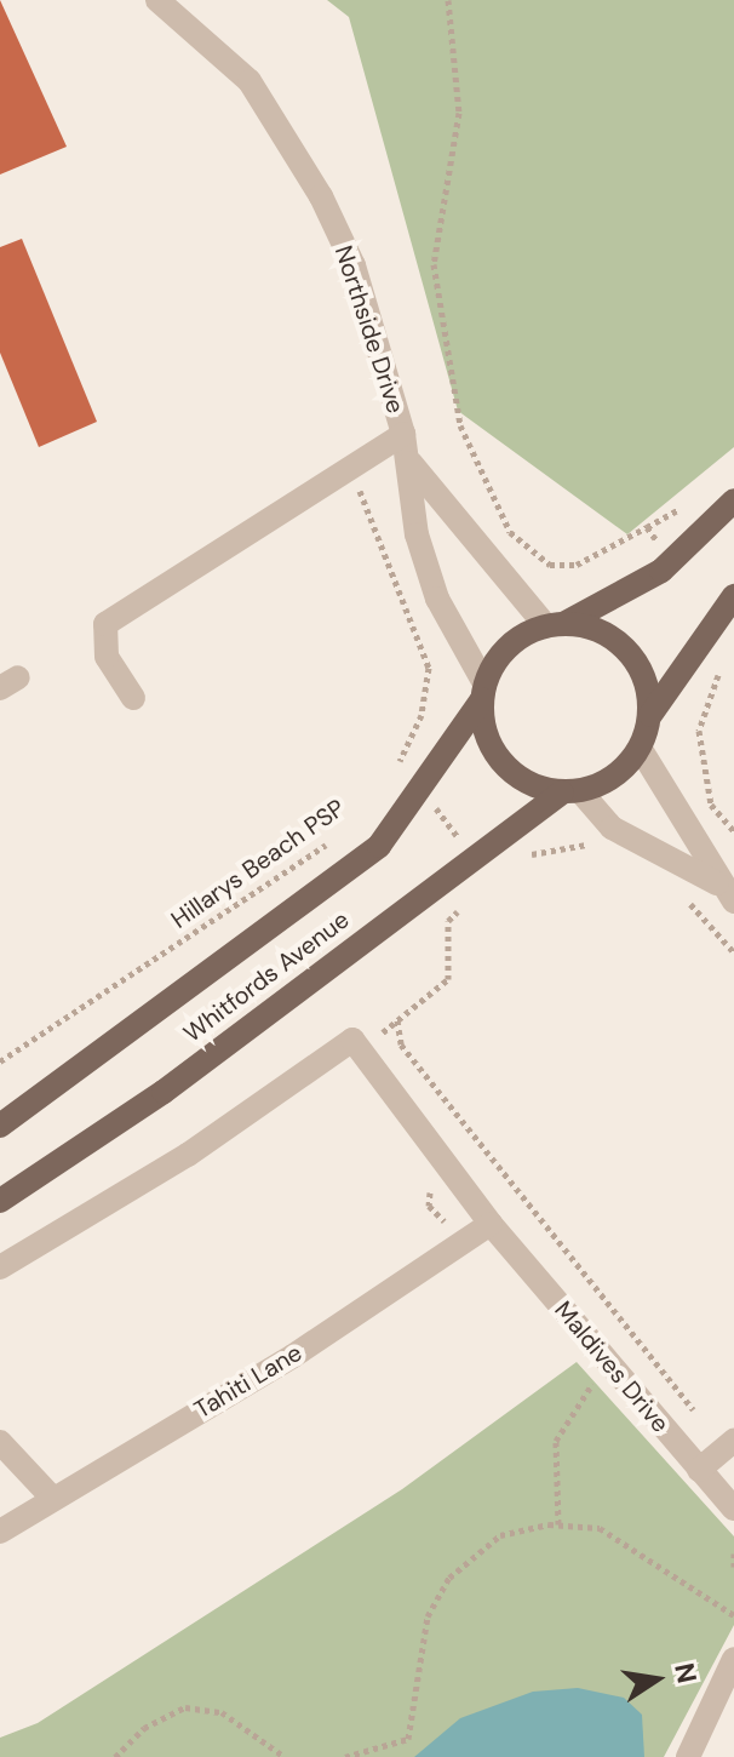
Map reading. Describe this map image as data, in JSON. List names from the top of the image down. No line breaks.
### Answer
{"streets":{"main road":["Whitfords Avenue"],"street":["Northside Drive","Maldives Drive","Tahiti Lane"],"path":["Hillarys Beach PSP"]},"crossings":[["Northside Drive","Whitfords Avenue"],["Maldives Drive","Tahiti Lane"]],"north":"right"}
